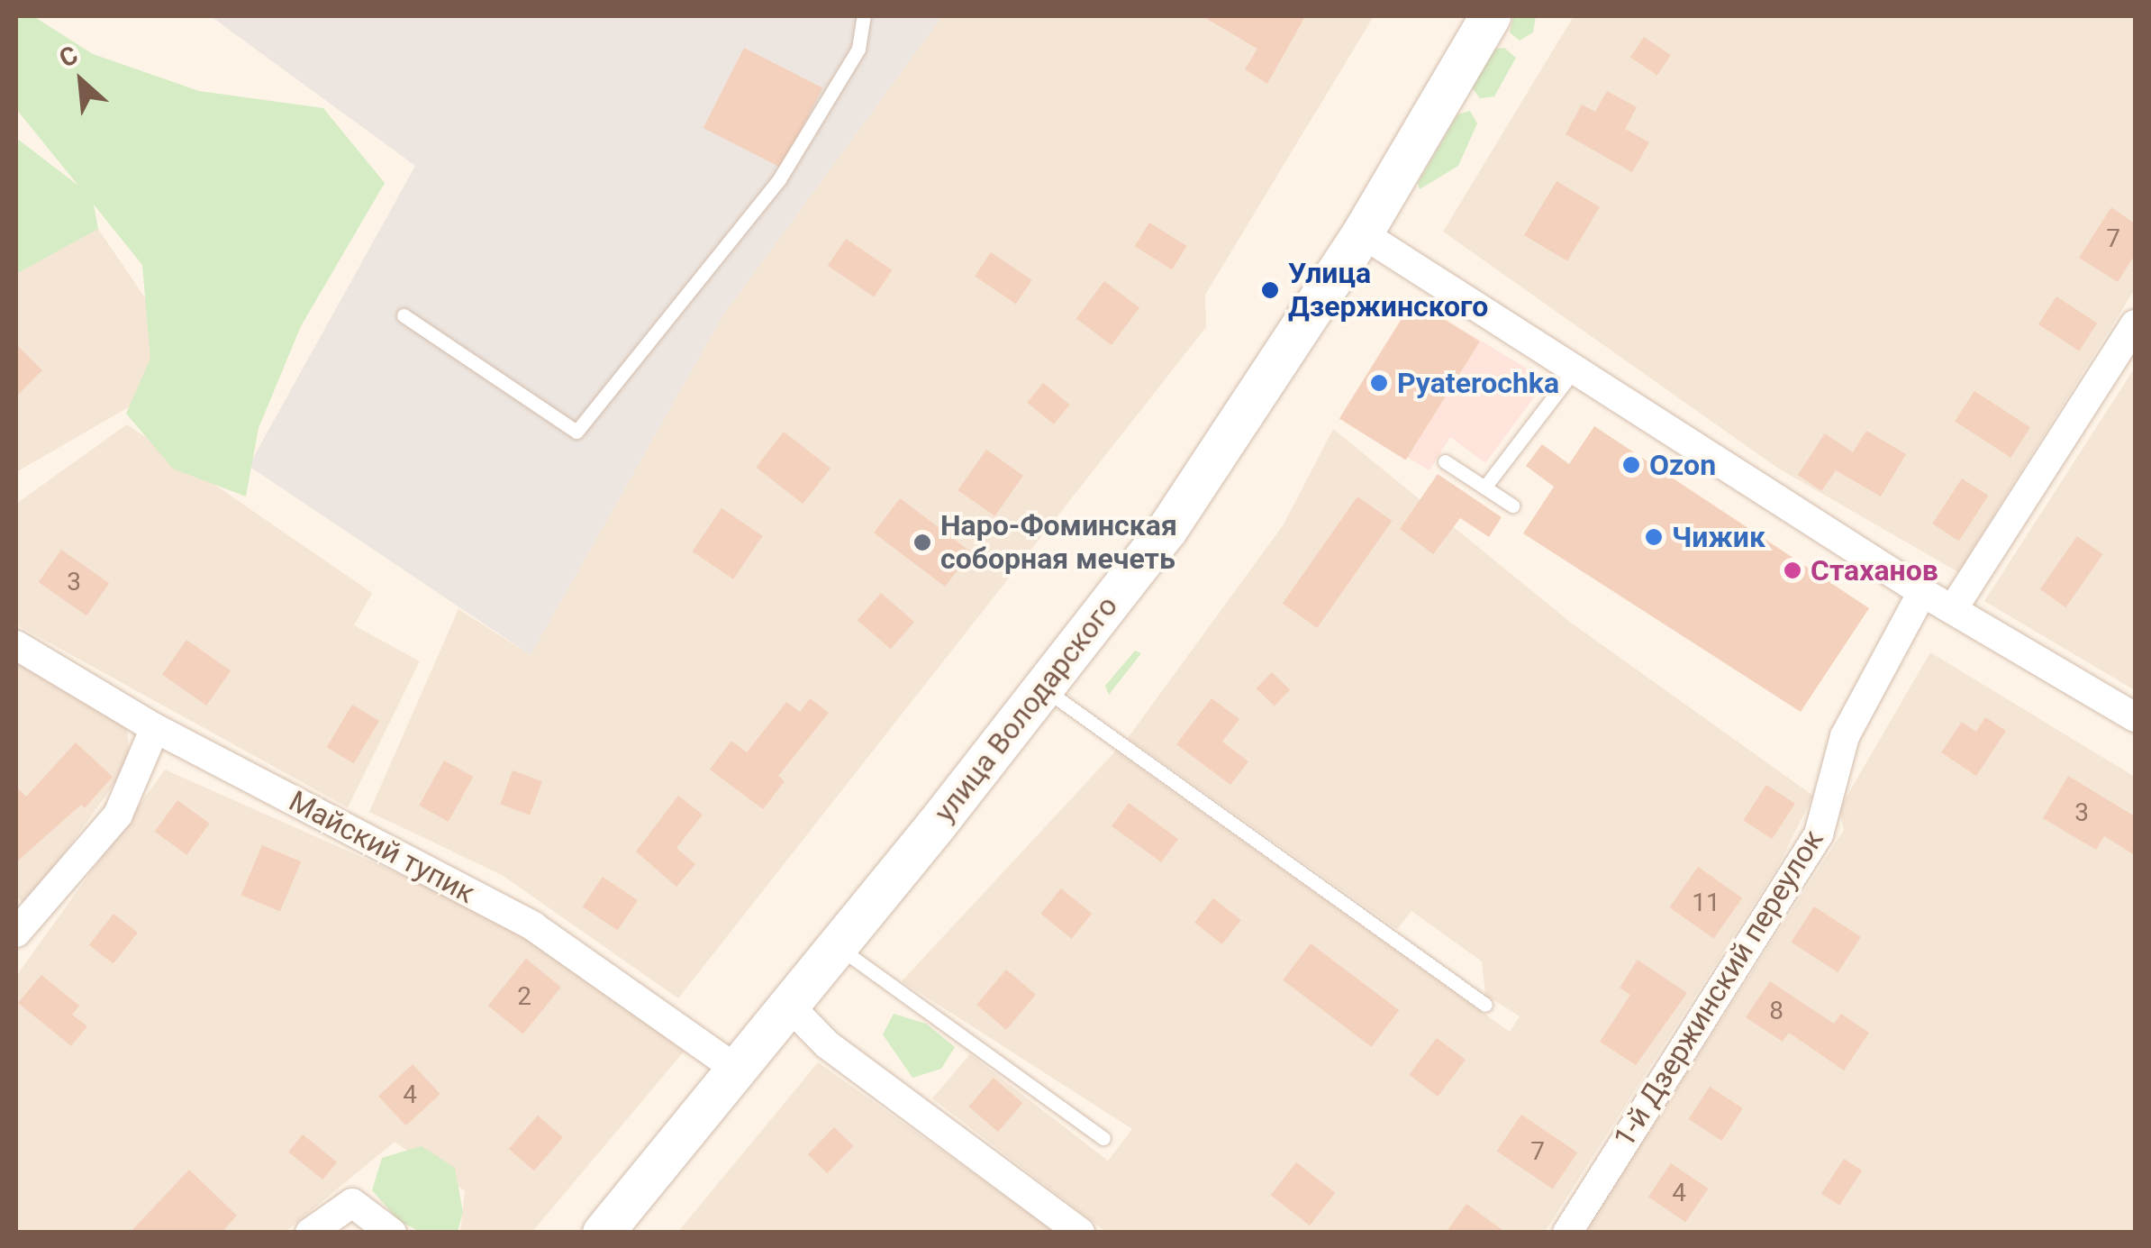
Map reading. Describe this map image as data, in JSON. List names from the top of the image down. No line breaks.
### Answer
{"streets":{"main road":["улица Володарского"],"street":["Майский тупик","1-й Дзержинский переулок"]},"crossings":[["улица Володарского","Майский тупик"]],"places":["Улица Дзержинского","Pyaterochka","Ozon","Чижик","Наро-Фоминская соборная мечеть","Стаханов"],"house_numbers":["7","3","3","11","2","8","4","7","4"],"north":"top left"}
